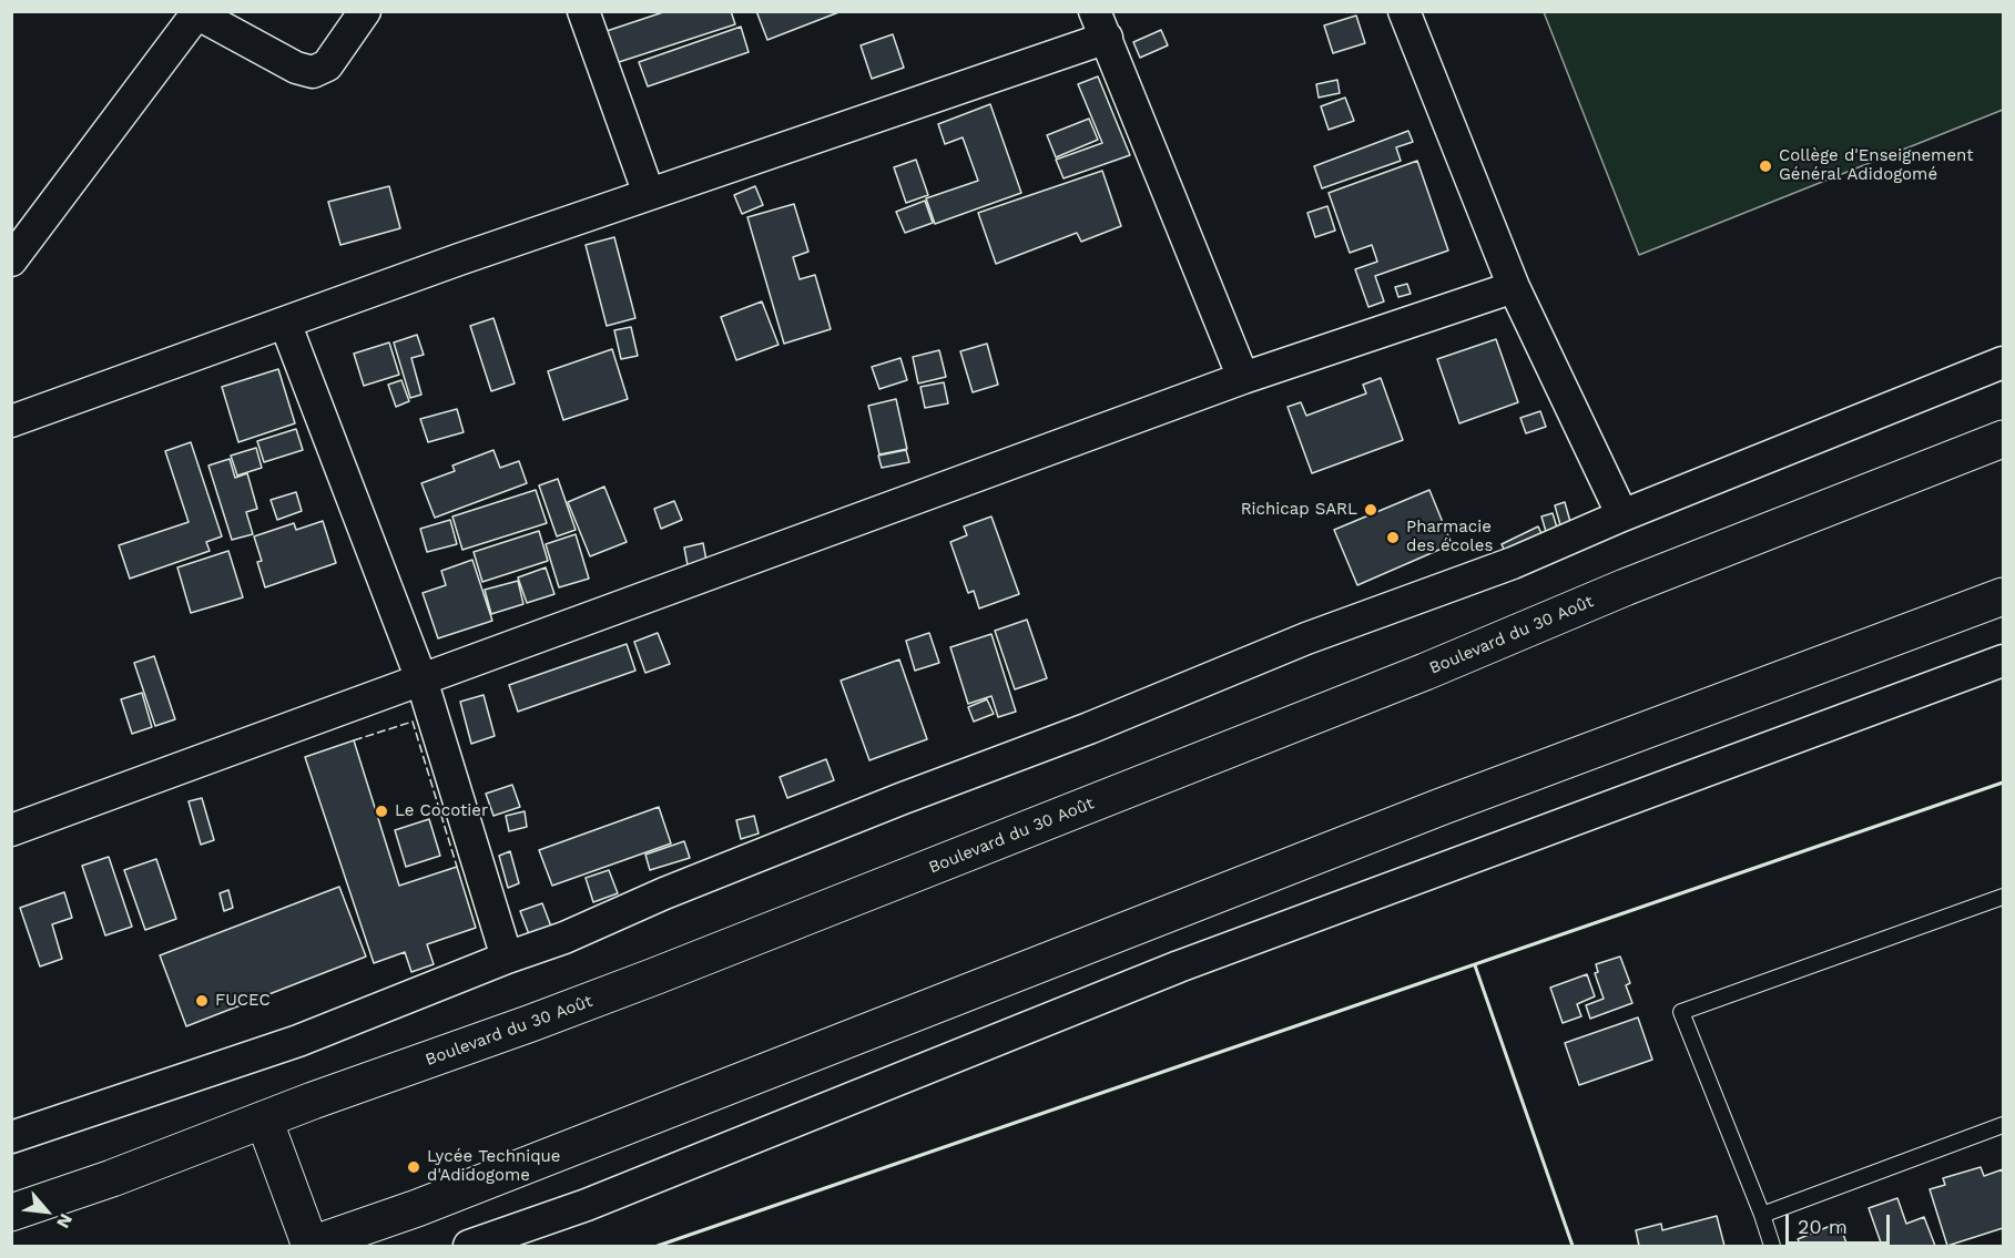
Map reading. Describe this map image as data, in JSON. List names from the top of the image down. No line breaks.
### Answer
{"streets":{"highway":["Boulevard du 30 Août"]},"places":["Collège d'Enseignement Général Adidogomé","Richicap SARL","Pharmacie des écoles","Le Cocotier","FUCEC","Lycée Technique d'Adidogome"],"scale_bar":"20 m","north":"bottom right"}
